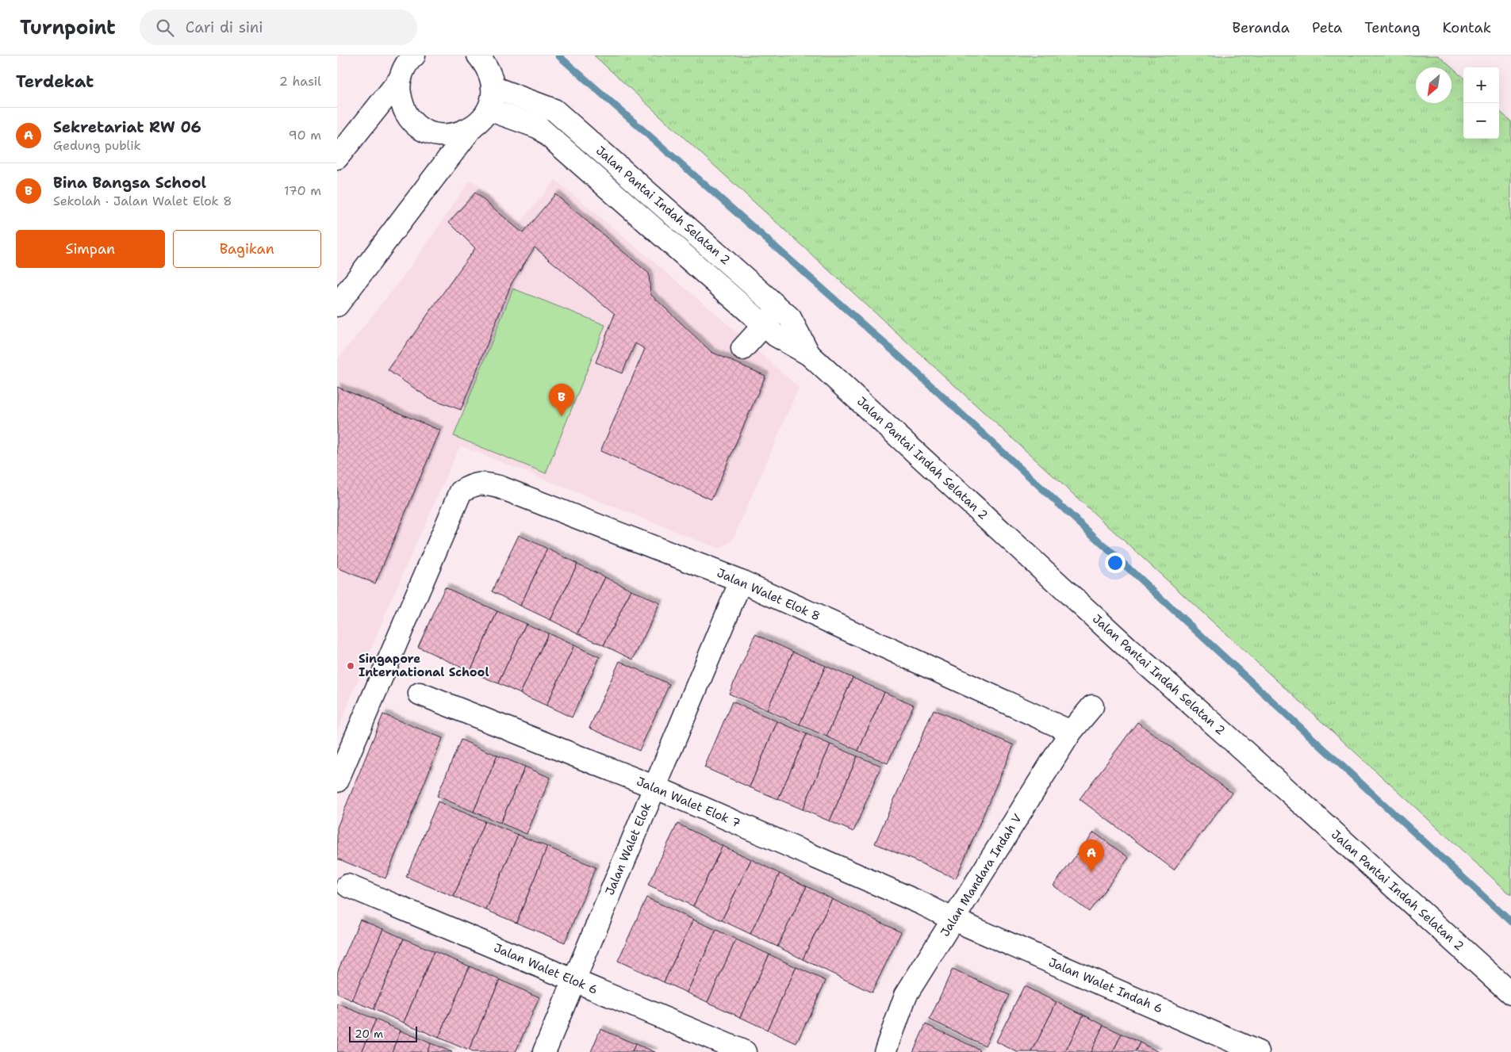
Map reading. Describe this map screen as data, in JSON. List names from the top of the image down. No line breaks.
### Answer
{"streets":{"street":["Jalan Pantai Indah Selatan 2","Jalan Walet Elok 8","Jalan Walet Elok 7","Jalan Walet Elok","Jalan Mandara Indah V","Jalan Walet Elok 6","Jalan Walet Indah 6"]},"crossings":[["Jalan Walet Elok 8","Jalan Walet Elok"],["Jalan Walet Elok 8","Jalan Mandara Indah V"],["Jalan Walet Elok 7","Jalan Walet Elok"],["Jalan Walet Elok 7","Jalan Mandara Indah V"],["Jalan Walet Elok 7","Jalan Walet Indah 6"],["Jalan Walet Elok","Jalan Walet Elok 6"],["Jalan Mandara Indah V","Jalan Walet Indah 6"]],"places":["Singapore International School"],"scale_bar":"20 m","north":"bottom left","page":{"header":"Turnpoint","search":"Cari di sini","nav":["Beranda","Peta","Tentang","Kontak"],"heading":["Terdekat","2 hasil"],"map_buttons":["+","−"],"list":[{"mark":"A","name":"Sekretariat RW 06","note":"Gedung publik","value":"90 m"},{"mark":"B","name":"Bina Bangsa School","note":"Sekolah · Jalan Walet Elok 8","value":"170 m"}],"buttons":["Simpan","Bagikan"],"pins":["B","A"],"scale":"20 m"}}
